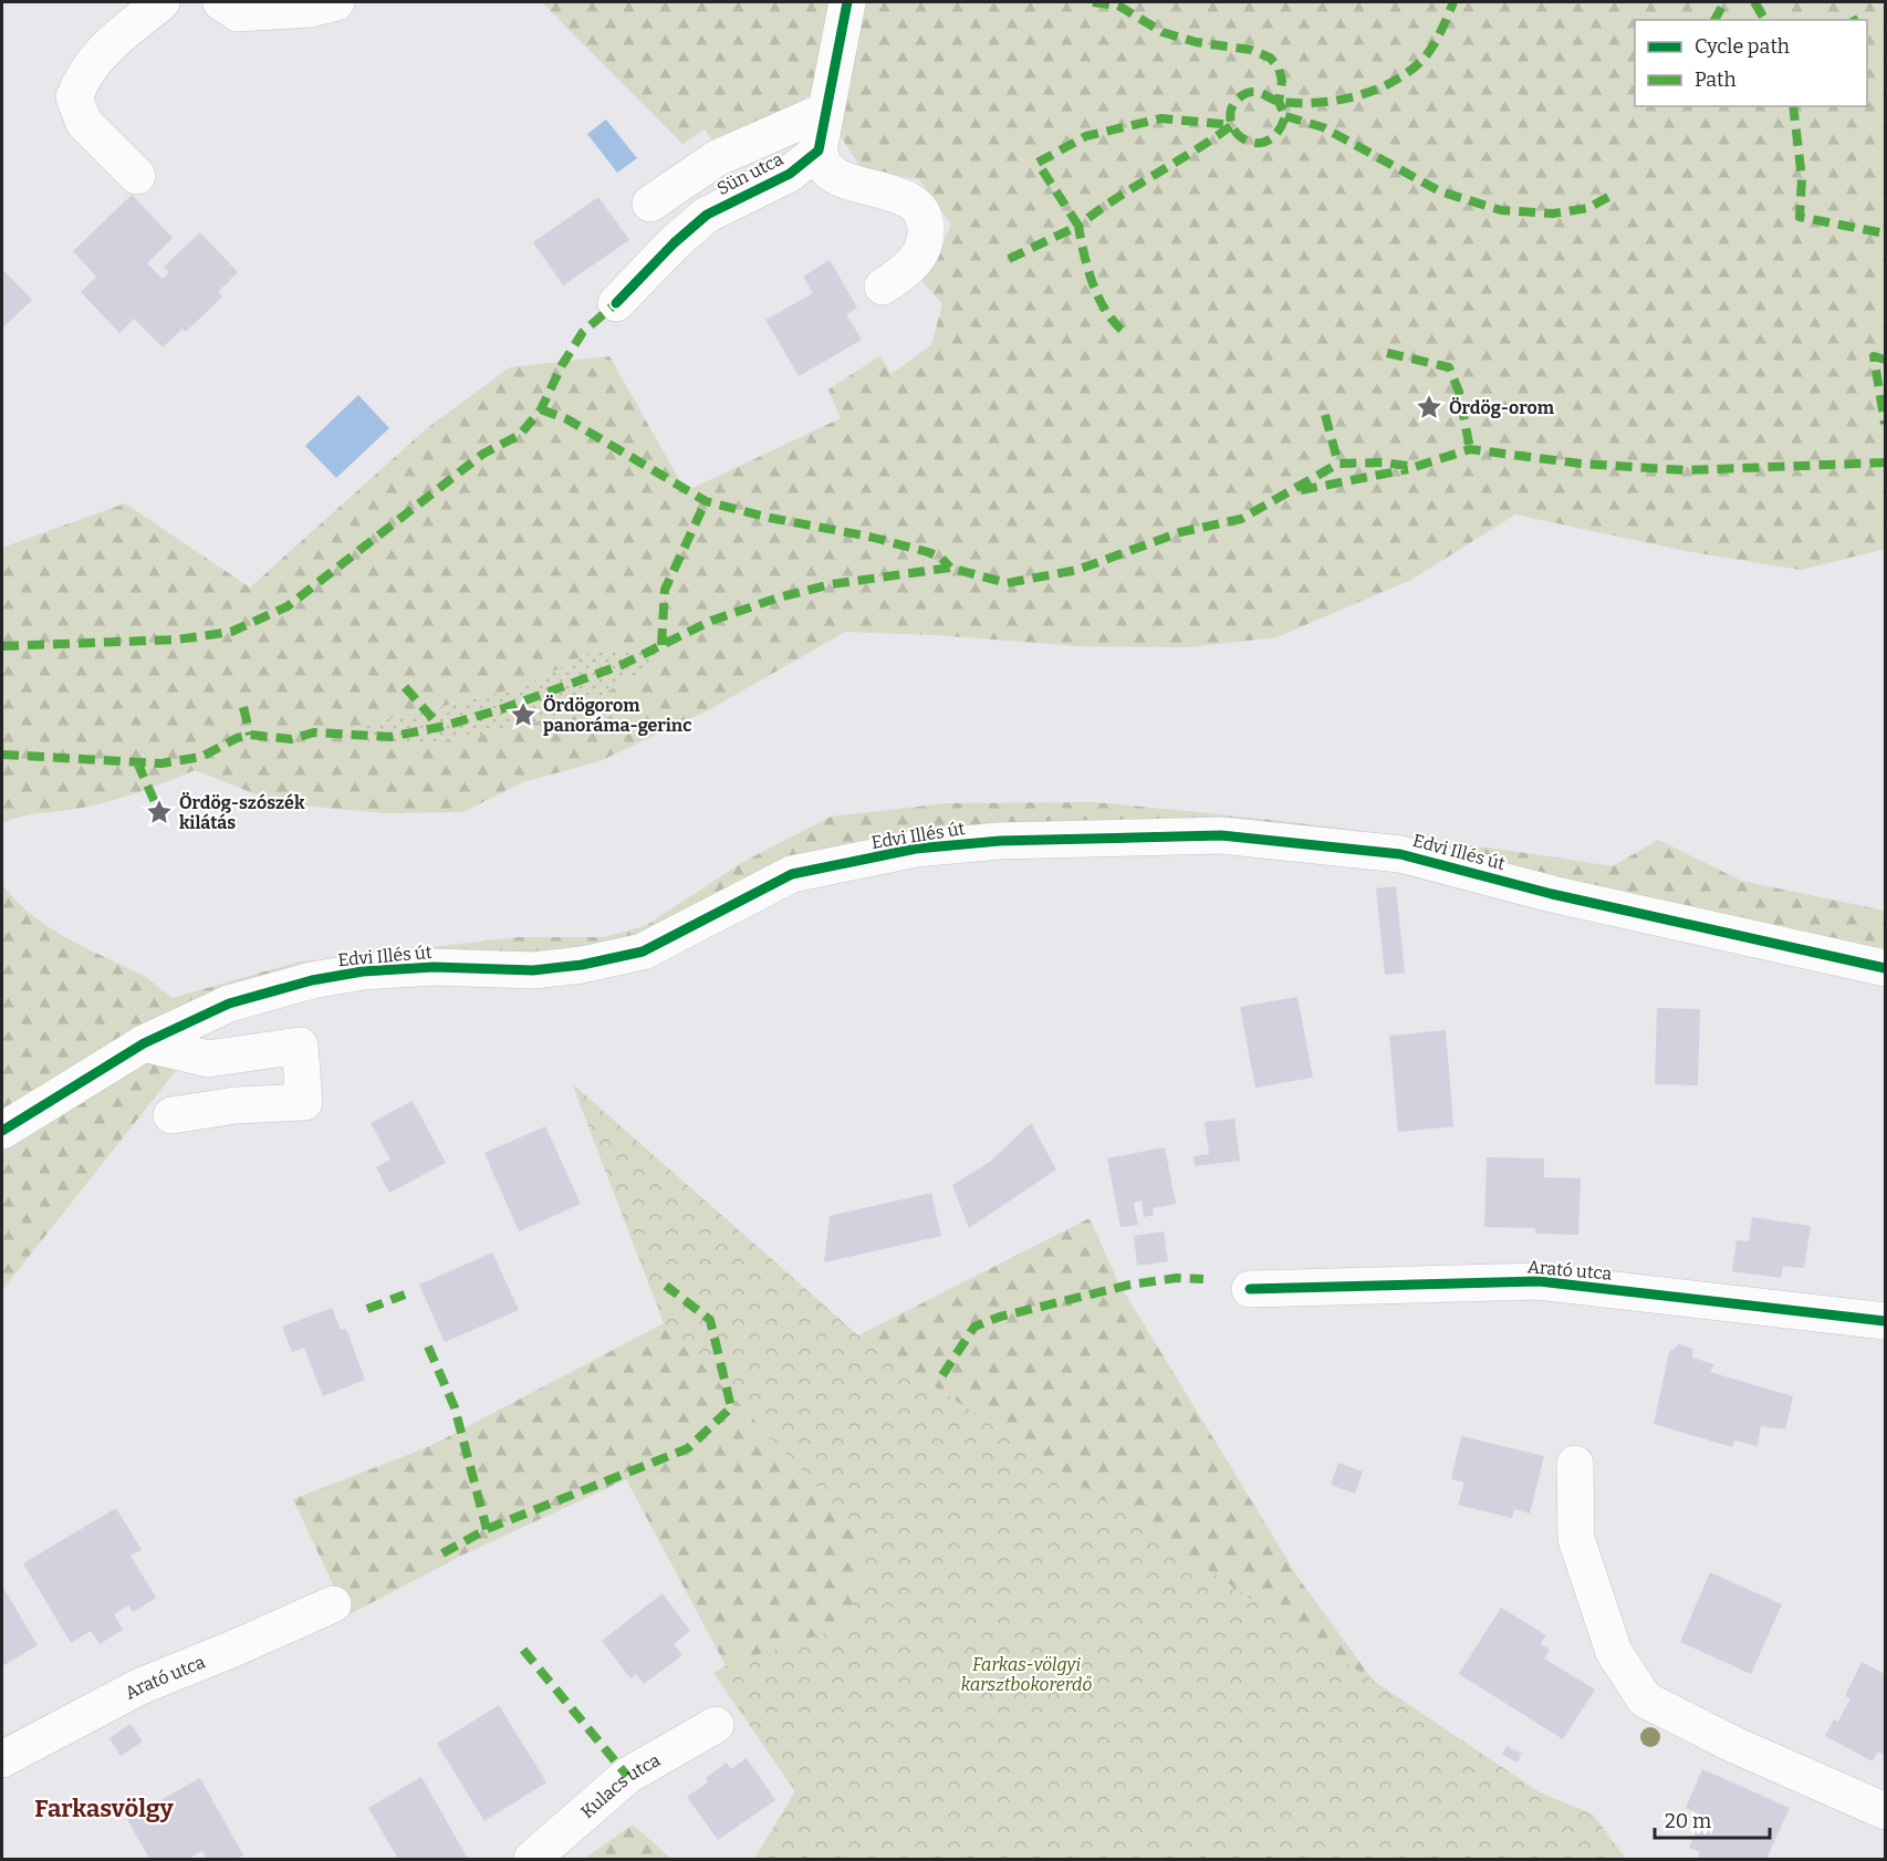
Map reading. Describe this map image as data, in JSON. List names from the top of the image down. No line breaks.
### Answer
{"streets":{"street":["Sün utca","Edvi Illés út","Arató utca","Kulacs utca"]},"districts":["Farkasvölgy"],"parks":["Farkas-völgyi karsztbokorerdő"],"places":{"place":["Ördög-orom","Ördögorom panoráma-gerinc","Ördög-szószék kilátás"]},"legend":["Cycle path","Path"],"scale_bar":"20 m"}
